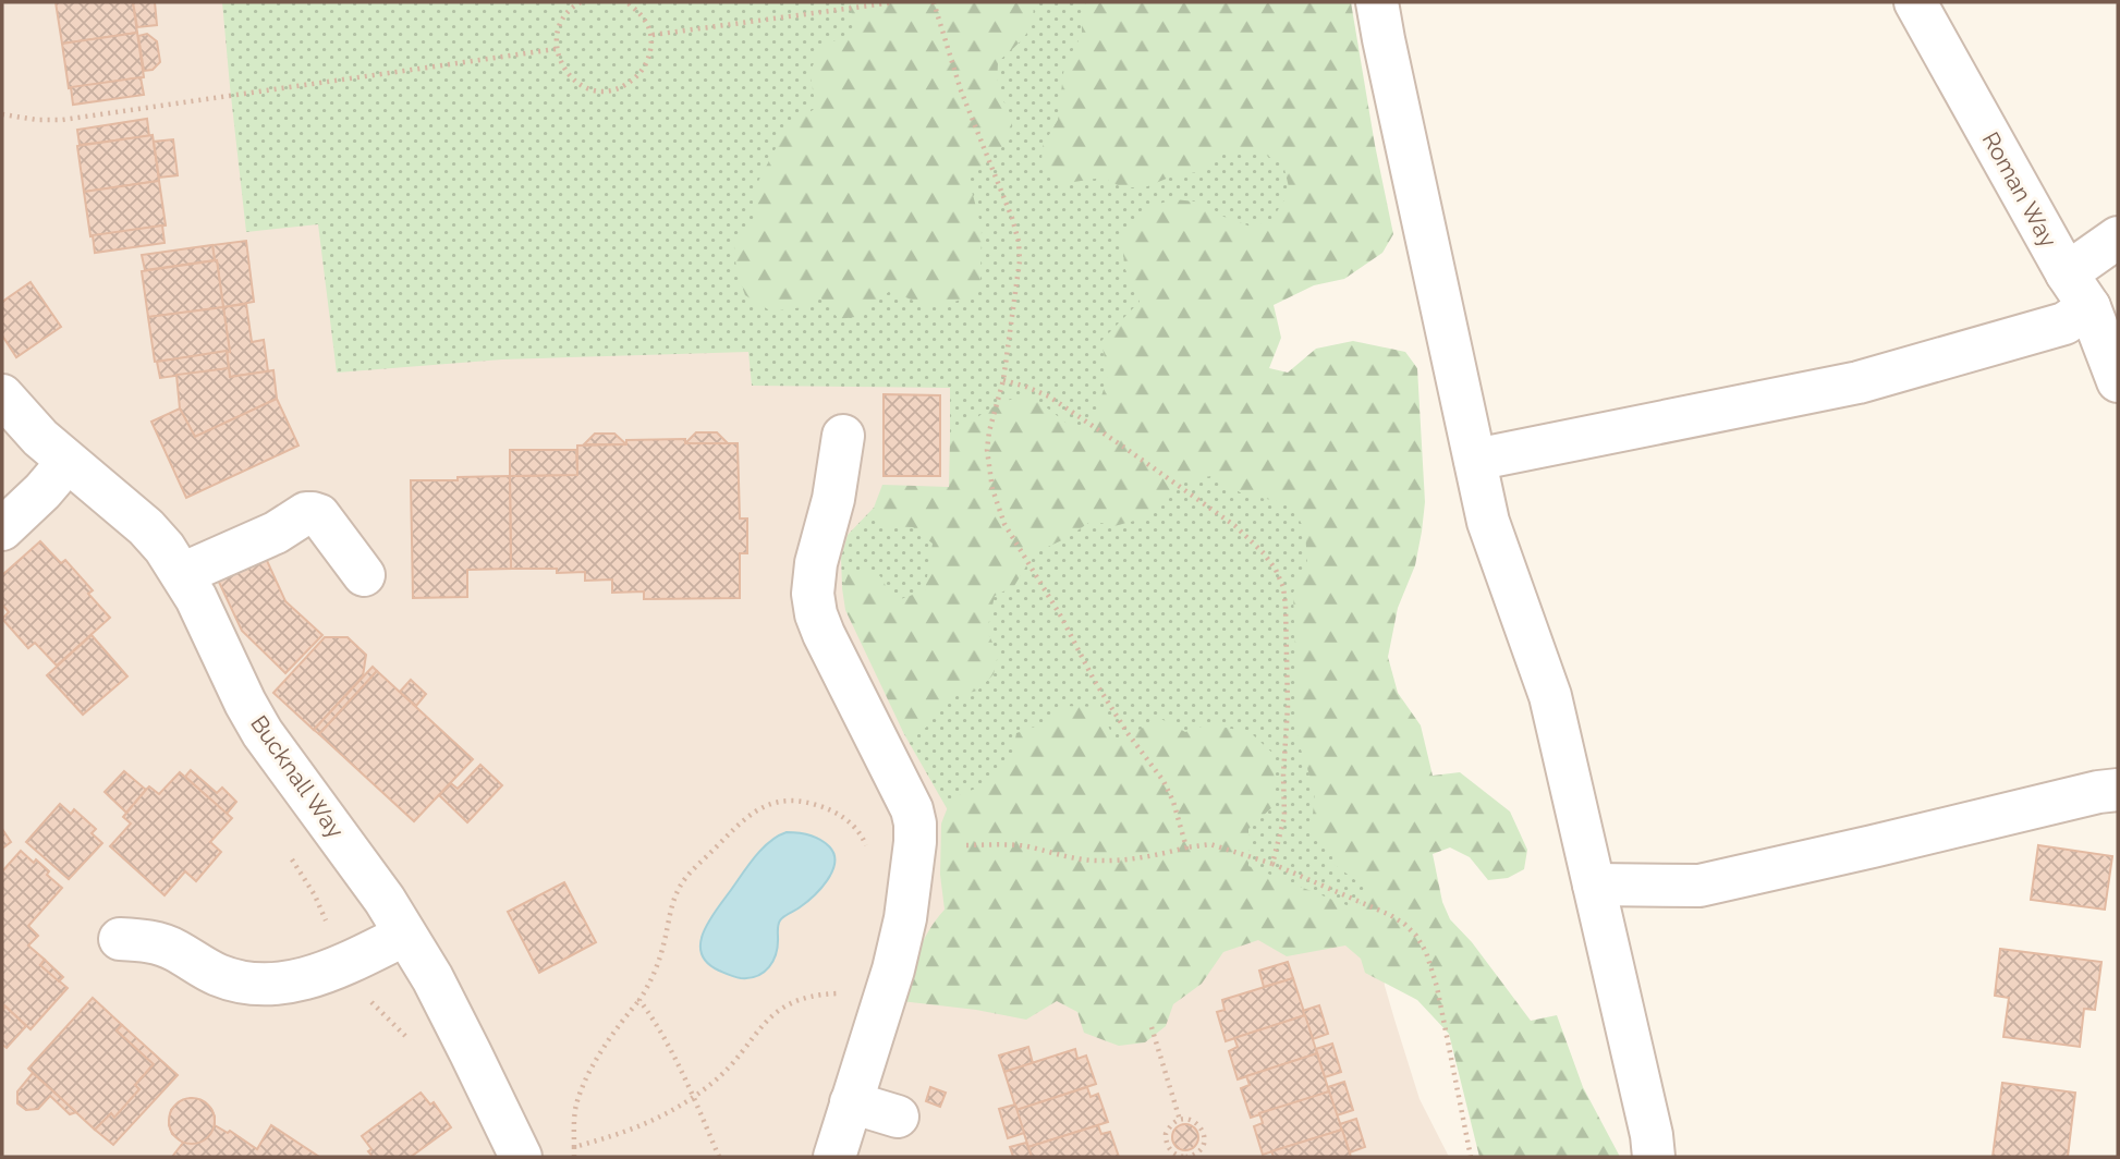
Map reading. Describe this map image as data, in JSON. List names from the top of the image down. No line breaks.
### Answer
{"streets":{"street":["Roman Way","Bucknall Way"]}}
